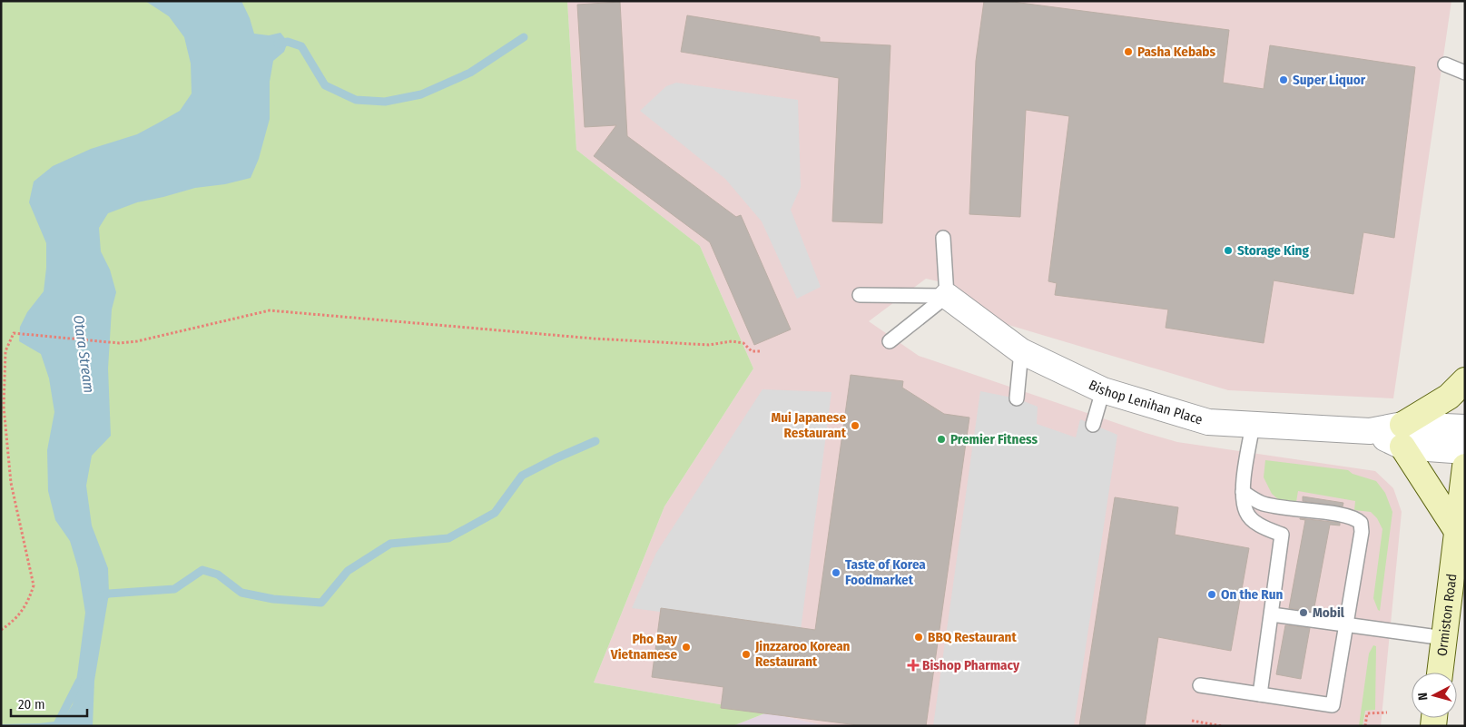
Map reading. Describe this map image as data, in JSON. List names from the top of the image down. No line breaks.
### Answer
{"streets":{"main road":["Ormiston Road"],"street":["Bishop Lenihan Place"]},"water":["Otara Stream"],"places":{"other":["Pasha Kebabs","Super Liquor","Storage King","Mui Japanese Restaurant","Premier Fitness","Taste of Korea Foodmarket","On the Run","Mobil","BBQ Restaurant","Pho Bay Vietnamese","Jinzzaroo Korean Restaurant"],"health":["Bishop Pharmacy"]},"scale_bar":"20 m","north":"left"}
